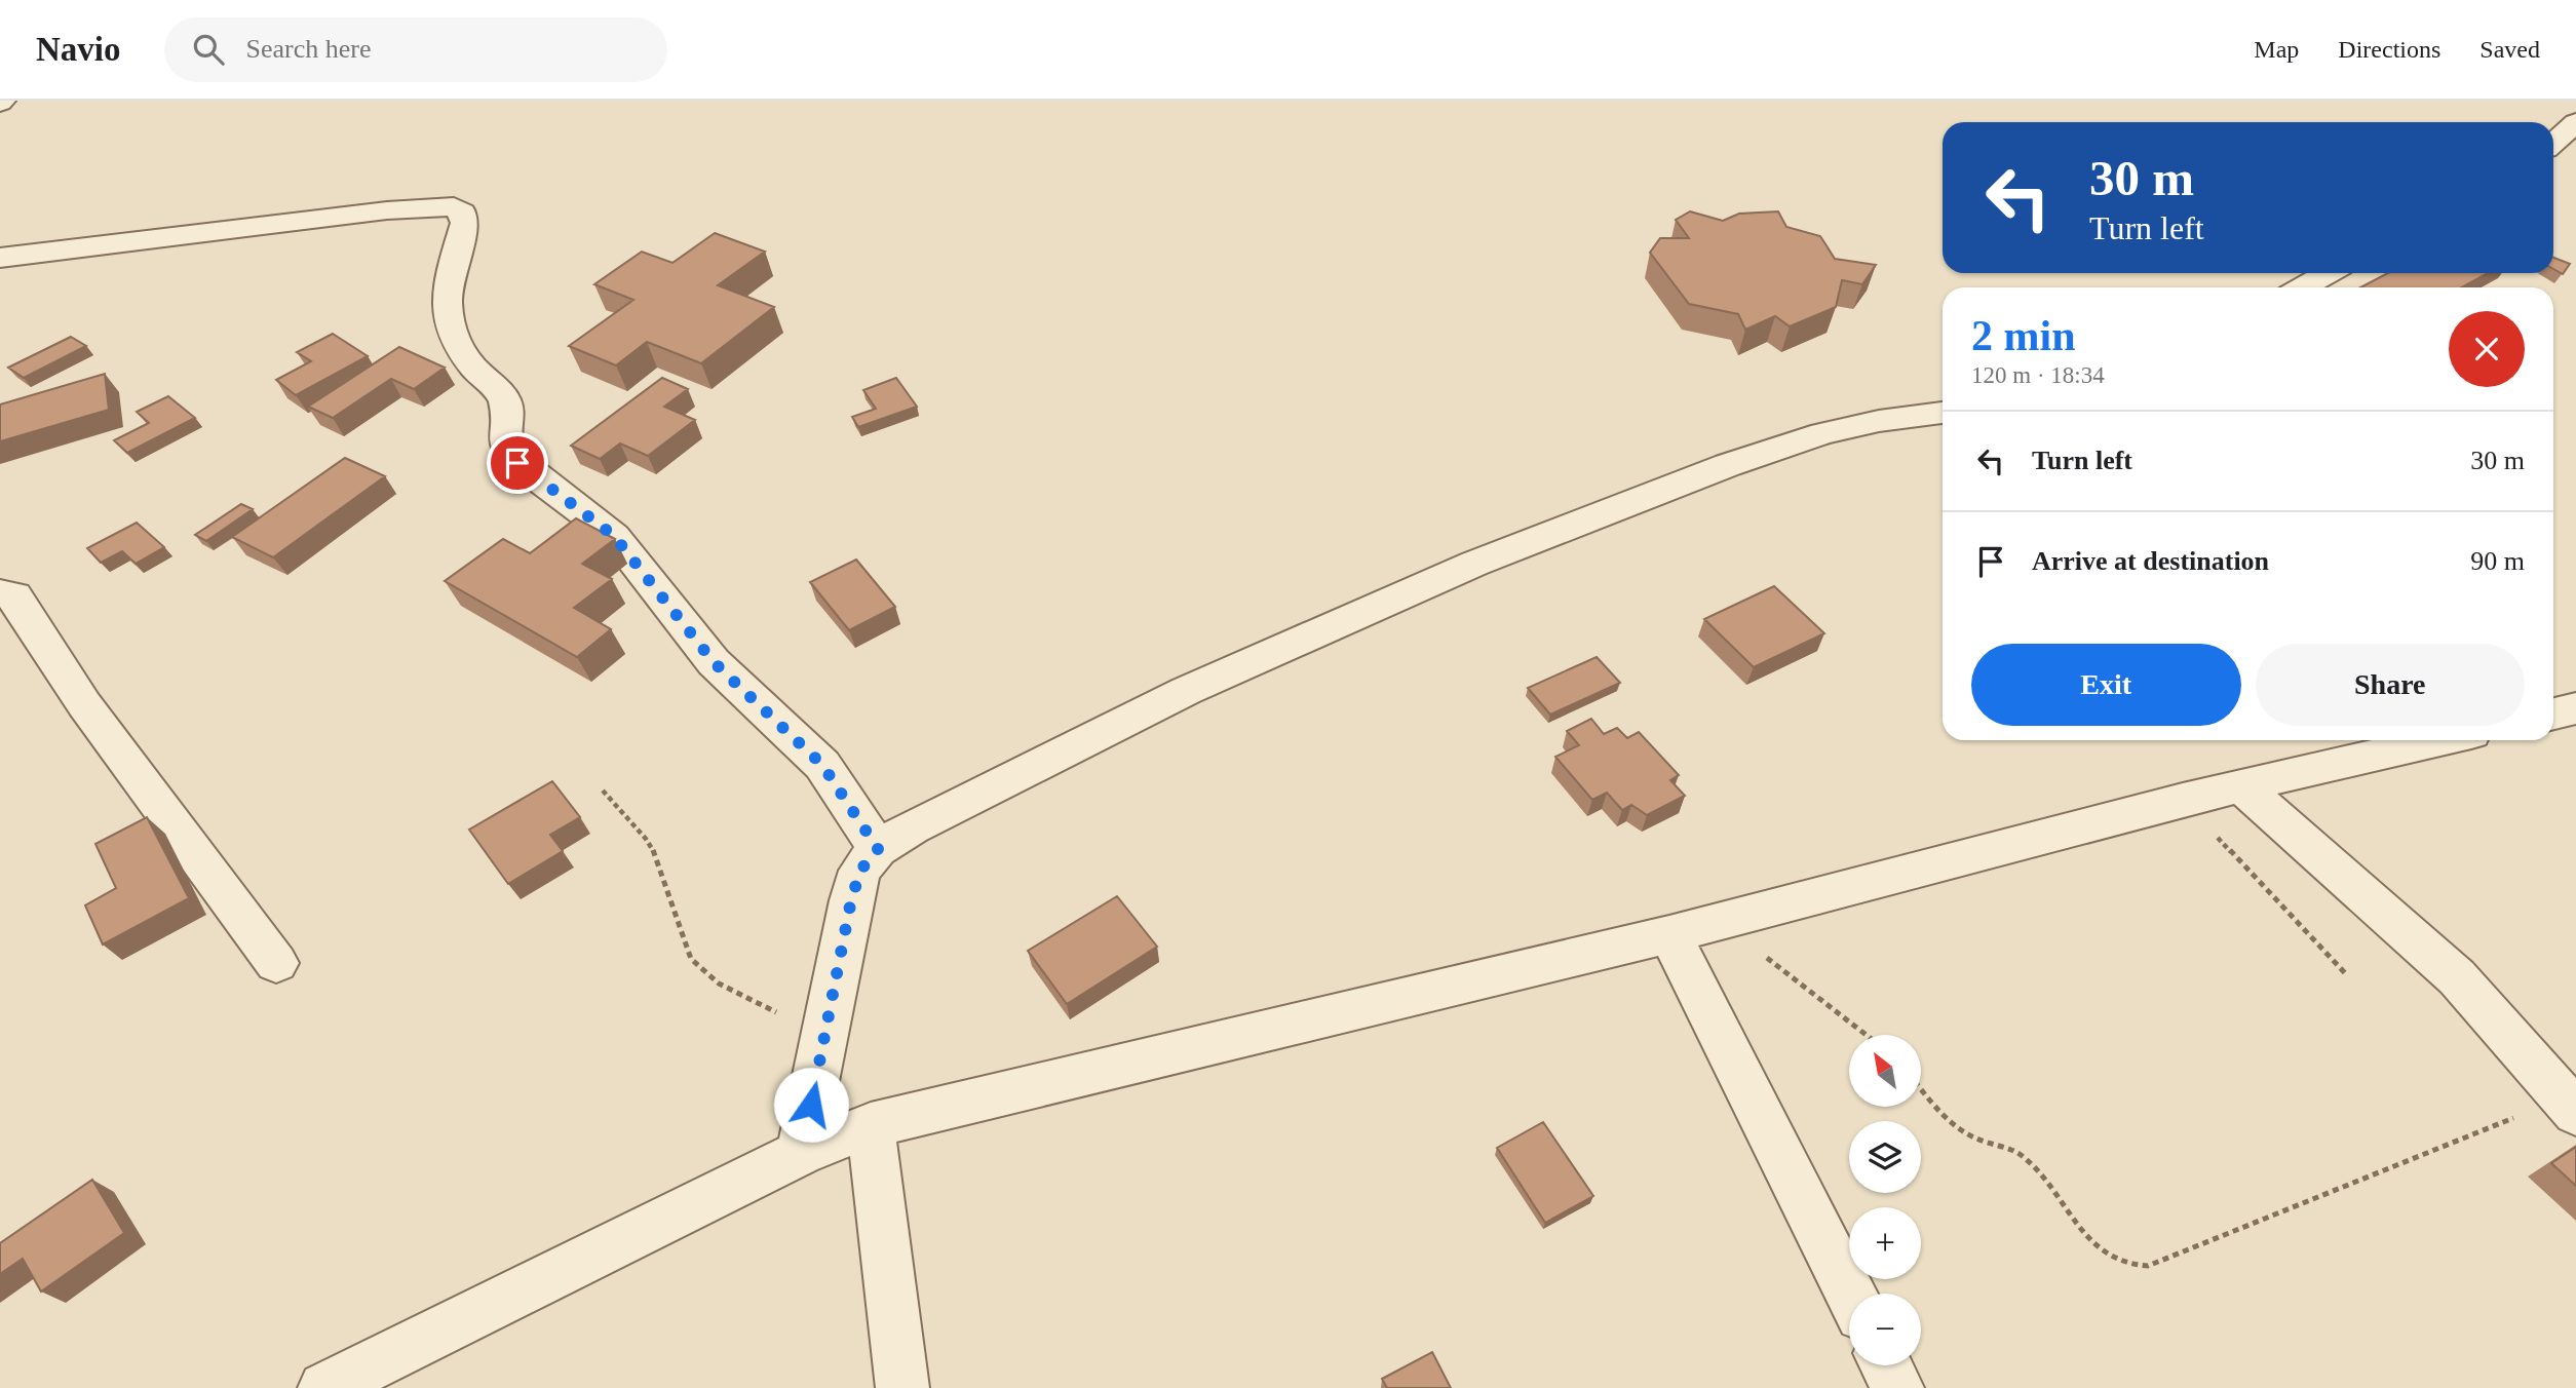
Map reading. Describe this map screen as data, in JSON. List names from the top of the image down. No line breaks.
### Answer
{"north":"top left","page":{"header":"Navio","search":"Search here","nav":["Map","Directions","Saved"],"turn":["30 m","Turn left"],"heading":["2 min","120 m · 18:34"],"list":[{"name":"Turn left","value":"30 m"},{"name":"Arrive at destination","value":"90 m"}],"buttons":["Exit","Share"],"map_buttons":["+","−"]}}
